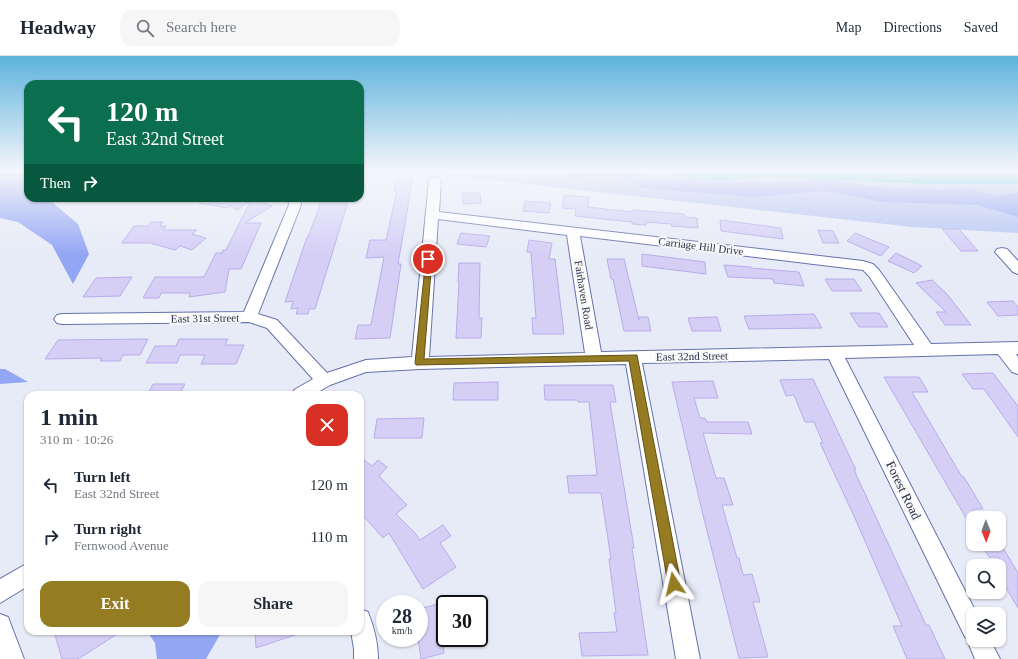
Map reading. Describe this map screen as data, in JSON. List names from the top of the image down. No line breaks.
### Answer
{"streets":{"street":["Carriage Hill Drive","Fairhaven Road","East 31st Street","East 32nd Street","Forest Road"]},"crossings":[["Carriage Hill Drive","Fairhaven Road"],["Carriage Hill Drive","East 32nd Street"],["Fairhaven Road","East 32nd Street"],["East 31st Street","East 32nd Street"],["East 32nd Street","Forest Road"]],"north":"bottom","page":{"header":"Headway","search":"Search here","nav":["Map","Directions","Saved"],"turn":["120 m","East 32nd Street"],"then":"Then","heading":["1 min","310 m · 10:26"],"list":[{"name":"Turn left","note":"East 32nd Street","value":"120 m"},{"name":"Turn right","note":"Fernwood Avenue","value":"110 m"}],"buttons":["Exit","Share"],"speed":"28 km/h","limit":"30"}}
